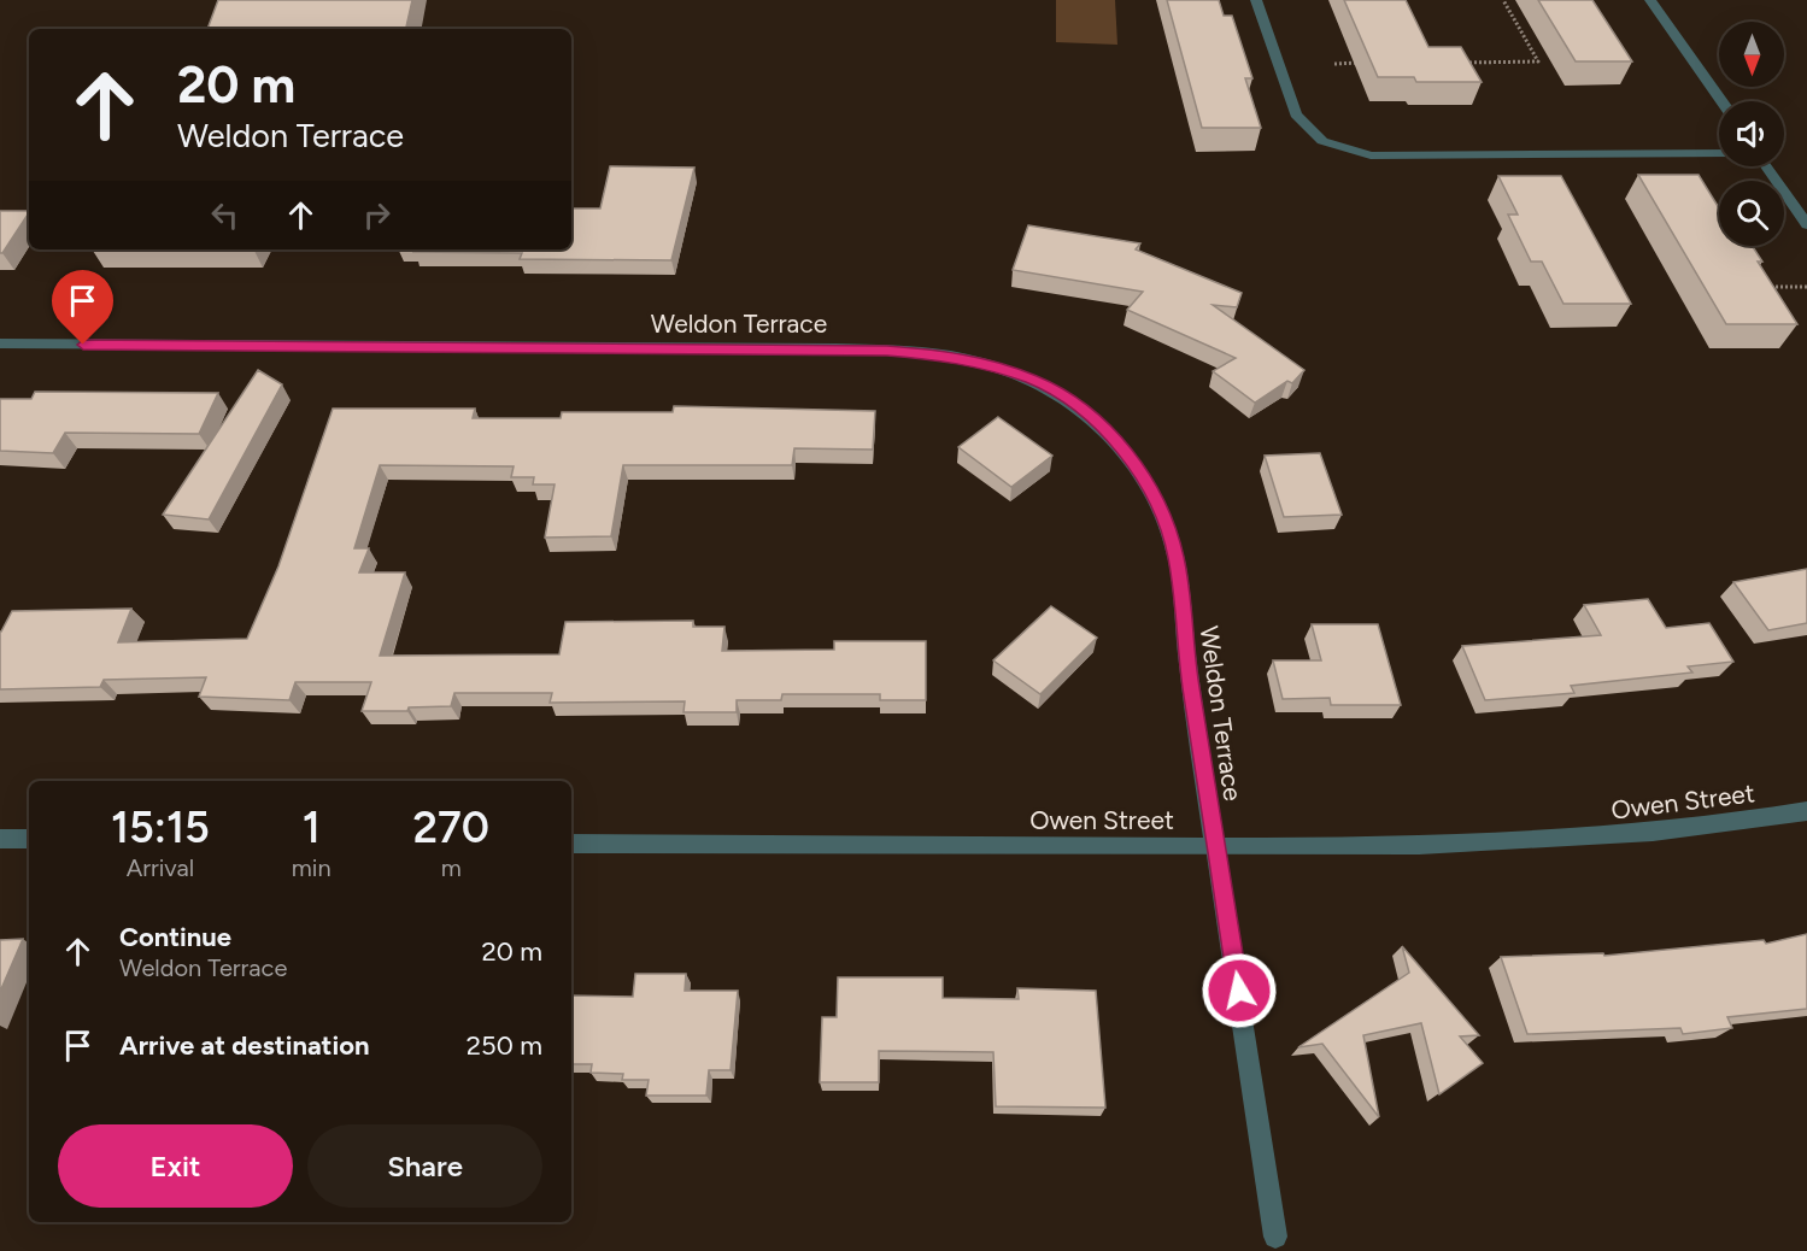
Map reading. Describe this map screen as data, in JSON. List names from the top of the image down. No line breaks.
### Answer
{"streets":{"street":["Weldon Terrace","Owen Street"]},"crossings":[["Weldon Terrace","Owen Street"]],"north":"bottom","page":{"turn":["20 m","Weldon Terrace"],"eta":["15:15","Arrival","1","min","270","m"],"list":[{"name":"Continue","note":"Weldon Terrace","value":"20 m"},{"name":"Arrive at destination","value":"250 m"}],"buttons":["Exit","Share"]}}
